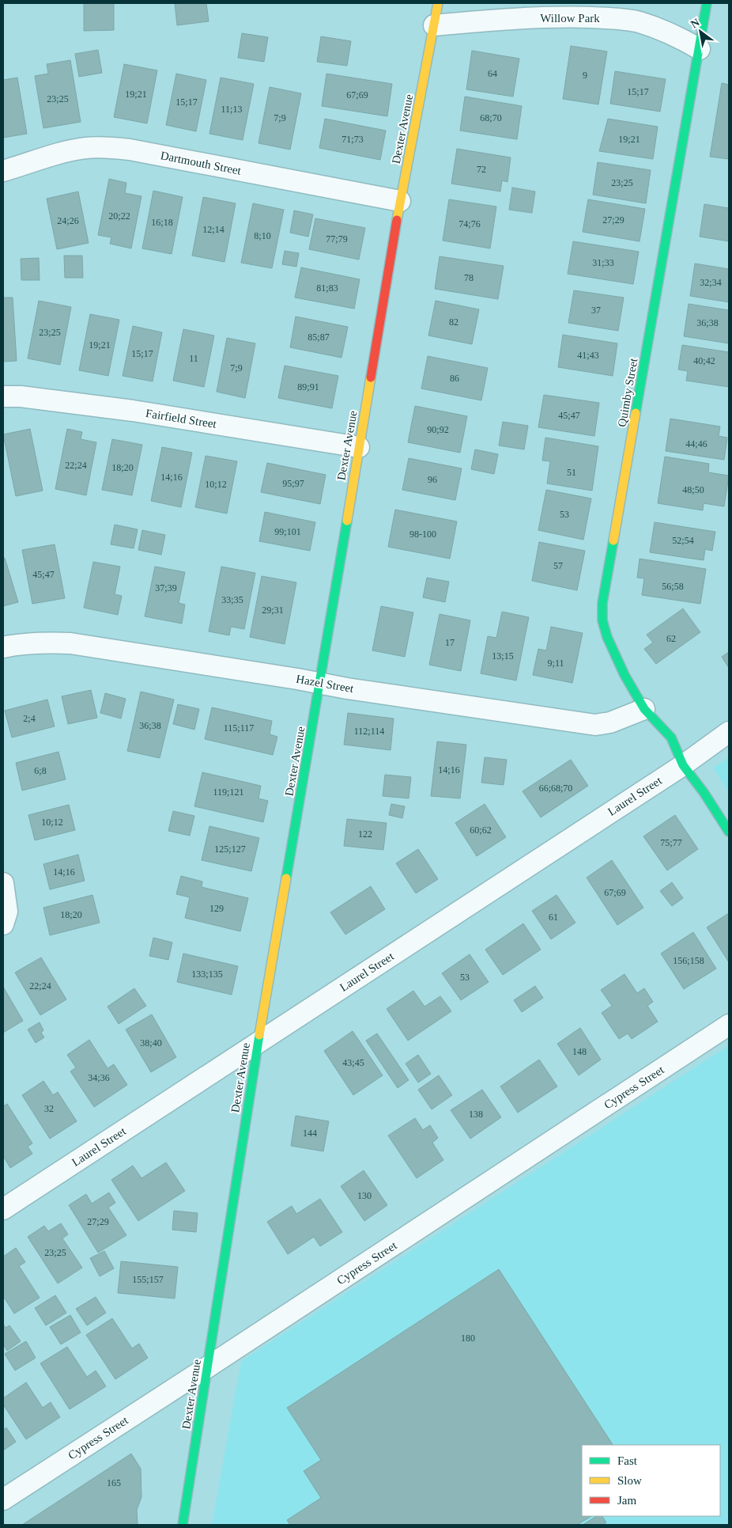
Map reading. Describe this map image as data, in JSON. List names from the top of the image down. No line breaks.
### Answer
{"streets":{"street":["Willow Park","Dexter Avenue","Dartmouth Street","Quimby Street","Fairfield Street","Hazel Street","Laurel Street","Cypress Street"]},"crossings":[["Willow Park","Dexter Avenue"],["Willow Park","Quimby Street"],["Dexter Avenue","Dartmouth Street"],["Dexter Avenue","Fairfield Street"],["Dexter Avenue","Hazel Street"],["Dexter Avenue","Laurel Street"],["Dexter Avenue","Cypress Street"],["Quimby Street","Hazel Street"],["Quimby Street","Laurel Street"]],"house_numbers":["64","9","15;17","19;21","67;69","23;25","15;17","11;13","7;9","68;70","71;73","19;21","72","23;25","20;22","27;29","24;26","16;18","74;76","12;14","8;10","77;79","31;33","78","32;34","81;83","37","82","36;38","23;25","85;87","19;21","15;17","41;43","11","40;42","7;9","86","89;91","45;47","90;92","44;46","22;24","18;20","51","14;16","96","95;97","10;12","48;50","53","99;101","98-100","52;54","57","45;47","56;58","37;39","33;35","29;31","62","17","13;15","9;11","2;4","36;38","115;117","112;114","14;16","6;8","66;68;70","119;121","10;12","60;62","122","75;77","125;127","14;16","67;69","129","18;20","61","156;158","133;135","53","22;24","38;40","148","43;45","34;36","32","138","144","130","27;29","23;25","155;157","180","165"],"legend":["Fast","Slow","Jam"],"north":"top left"}
